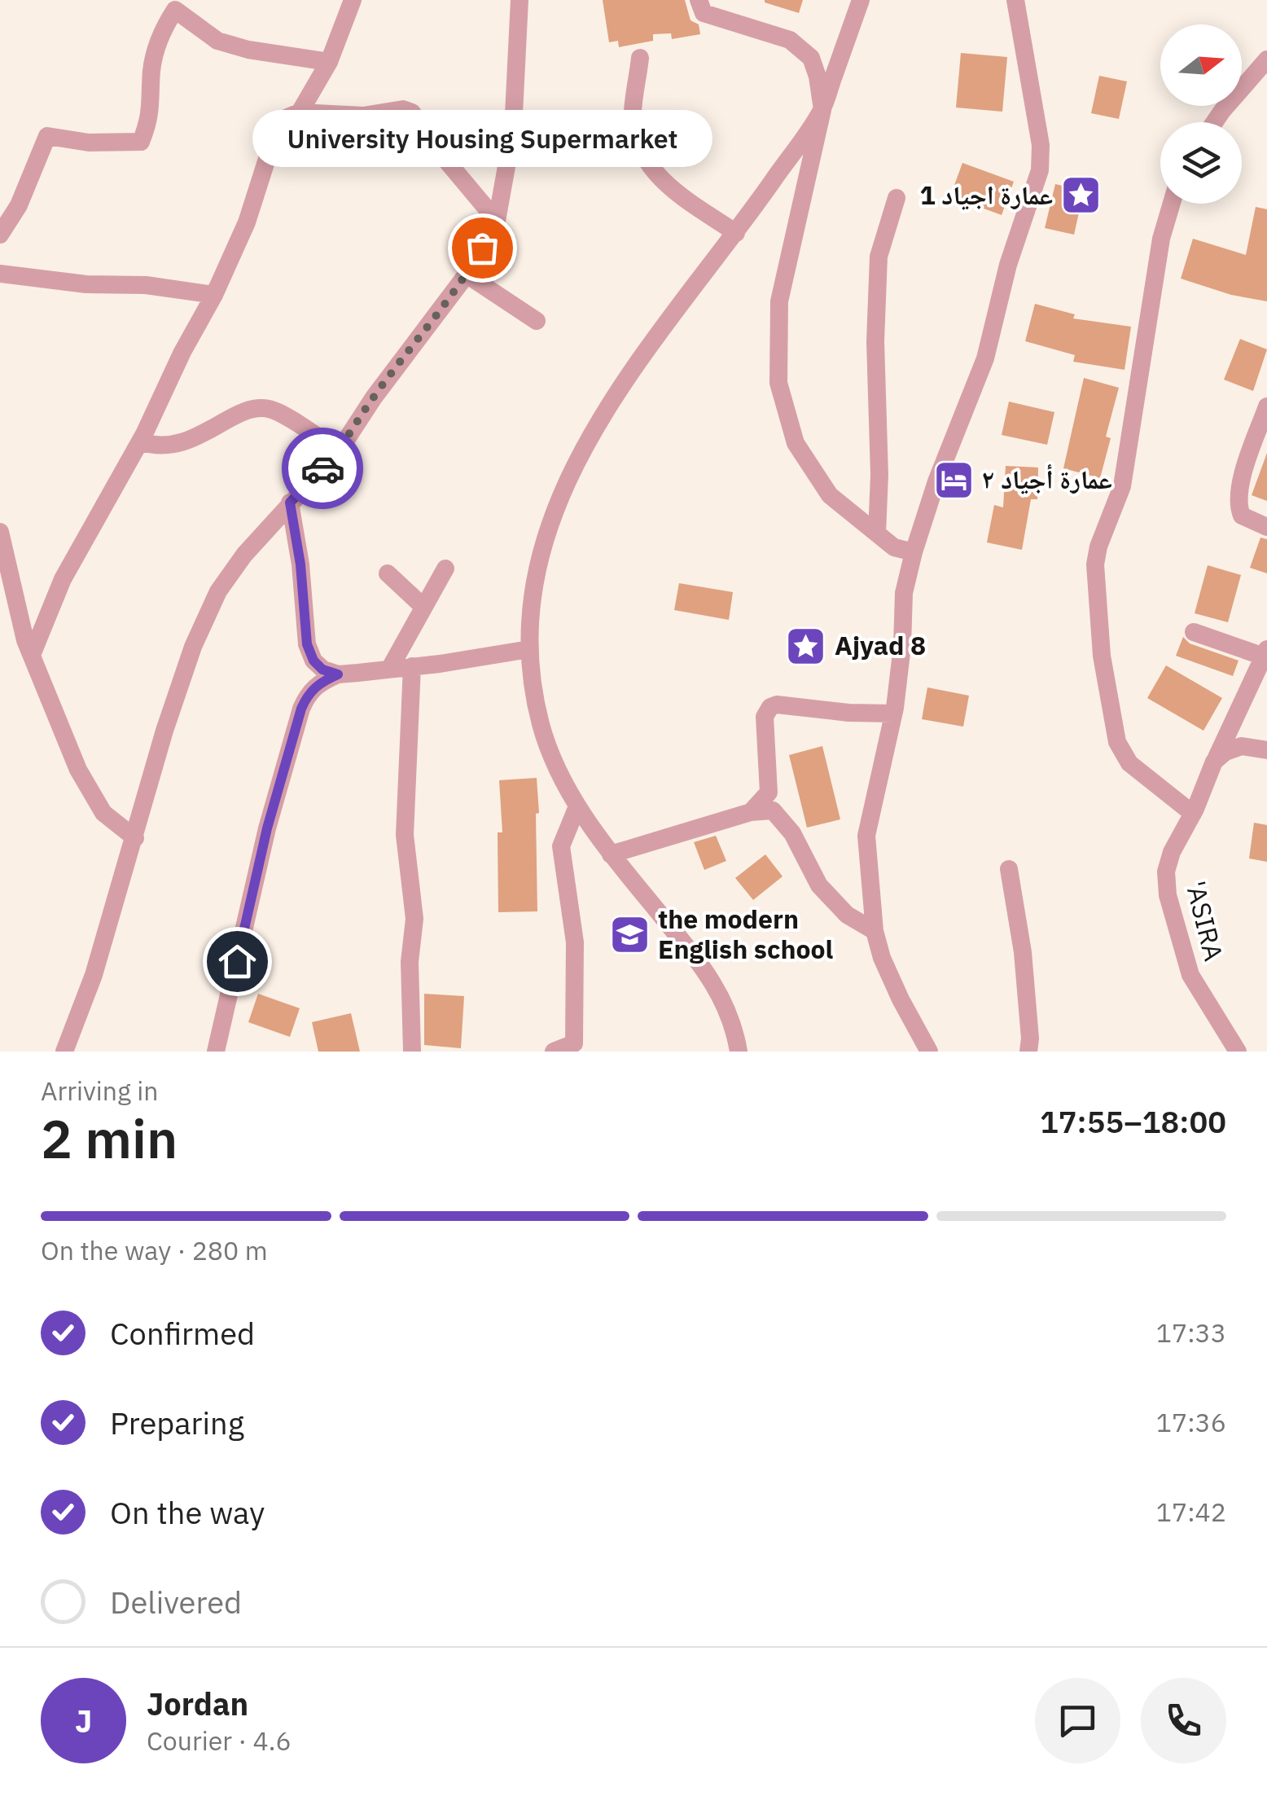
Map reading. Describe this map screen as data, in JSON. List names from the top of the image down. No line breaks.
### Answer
{"streets":{"street":["'ASIRA"]},"places":{"place":["عمارة اجياد 1","Ajyad 8"],"other":["University Housing Supermarket"],"hotel":["عمارة أجياد ٢"],"school or university":["the modern English school"]},"north":"right","page":{"bubble":"University Housing Supermarket","heading":["2 min","Arriving in","17:55–18:00"],"panel":["Jordan","Courier · 4.6"],"bar":"On the way · 280 m","list":[["Confirmed","17:33"],["Preparing","17:36"],["On the way","17:42"],"Delivered"],"round":"J"}}
